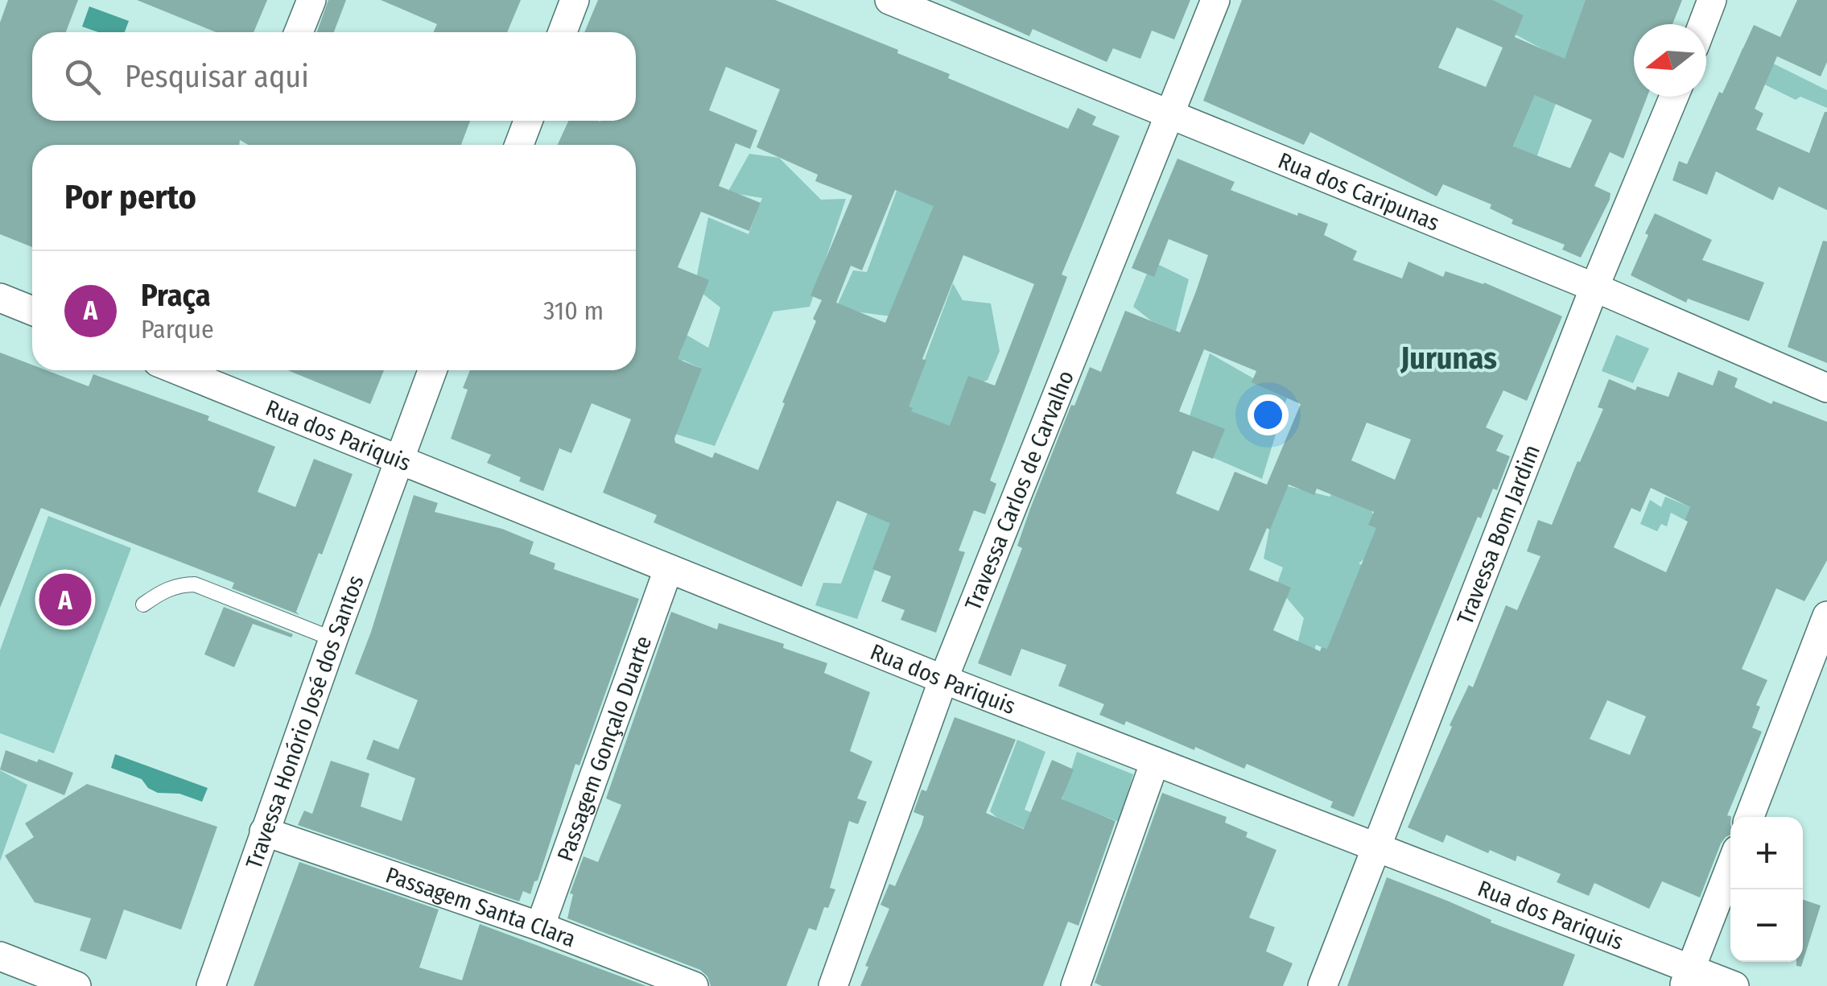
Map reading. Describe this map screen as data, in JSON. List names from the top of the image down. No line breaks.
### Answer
{"streets":{"street":["Rua dos Caripunas","Rua dos Pariquis","Travessa Carlos de Carvalho","Travessa Bom Jardim","Travessa Honório José dos Santos","Passagem Gonçalo Duarte","Passagem Santa Clara"]},"crossings":[["Rua dos Caripunas","Travessa Carlos de Carvalho"],["Rua dos Caripunas","Travessa Bom Jardim"],["Rua dos Pariquis","Travessa Carlos de Carvalho"],["Rua dos Pariquis","Travessa Bom Jardim"],["Rua dos Pariquis","Travessa Honório José dos Santos"],["Rua dos Pariquis","Passagem Gonçalo Duarte"],["Travessa Honório José dos Santos","Passagem Santa Clara"],["Passagem Gonçalo Duarte","Passagem Santa Clara"]],"districts":["Jurunas"],"north":"left","page":{"search":"Pesquisar aqui","heading":"Por perto","list":[{"mark":"A","name":"Praça","note":"Parque","value":"310 m"}],"pins":"A","map_buttons":["+","−"]}}
